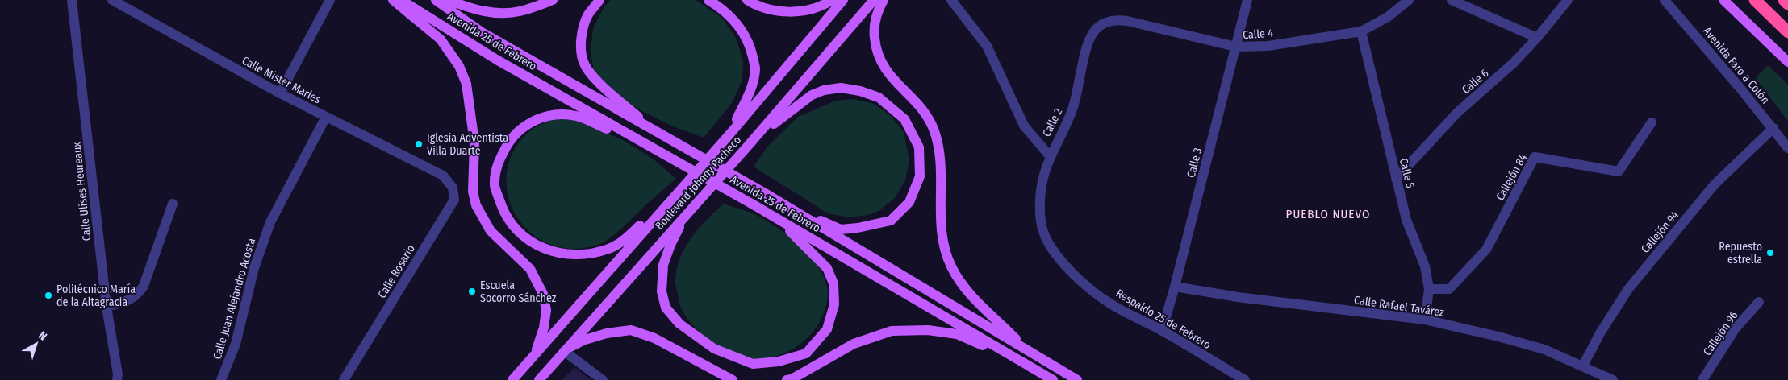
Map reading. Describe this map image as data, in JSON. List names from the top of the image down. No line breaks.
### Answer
{"streets":{"main road":["Avenida 25 de Febrero","Boulevard Johnny Pacheco"],"street":["Calle 4","Avenida Faro a Colón","Calle Mister Marles","Calle 6","Calle 2","Calle 3","Calle 5","Callejón 84","Calle Ulises Heureaux","Callejón 94","Calle Rosario","Calle Juan Alejandro Acosta","Calle Rafael Tavárez","Respaldo 25 de Febrero","Callejón 96"]},"crossings":[["Calle 4","Calle 2"],["Calle 4","Calle 3"],["Calle 4","Calle 5"],["Avenida Faro a Colón","Callejón 94"],["Calle Mister Marles","Calle Rosario"],["Calle Mister Marles","Calle Juan Alejandro Acosta"],["Calle 6","Calle 5"],["Calle 2","Respaldo 25 de Febrero"],["Calle 3","Calle Rafael Tavárez"],["Calle 3","Respaldo 25 de Febrero"],["Calle 5","Callejón 84"],["Calle 5","Calle Rafael Tavárez"],["Callejón 94","Calle Rafael Tavárez"]],"districts":["PUEBLO NUEVO"],"places":["Iglesia Adventista Villa Duarte","Repuesto estrella","Escuela Socorro Sánchez","Politécnico María de la Altagracia"],"north":"top right"}
